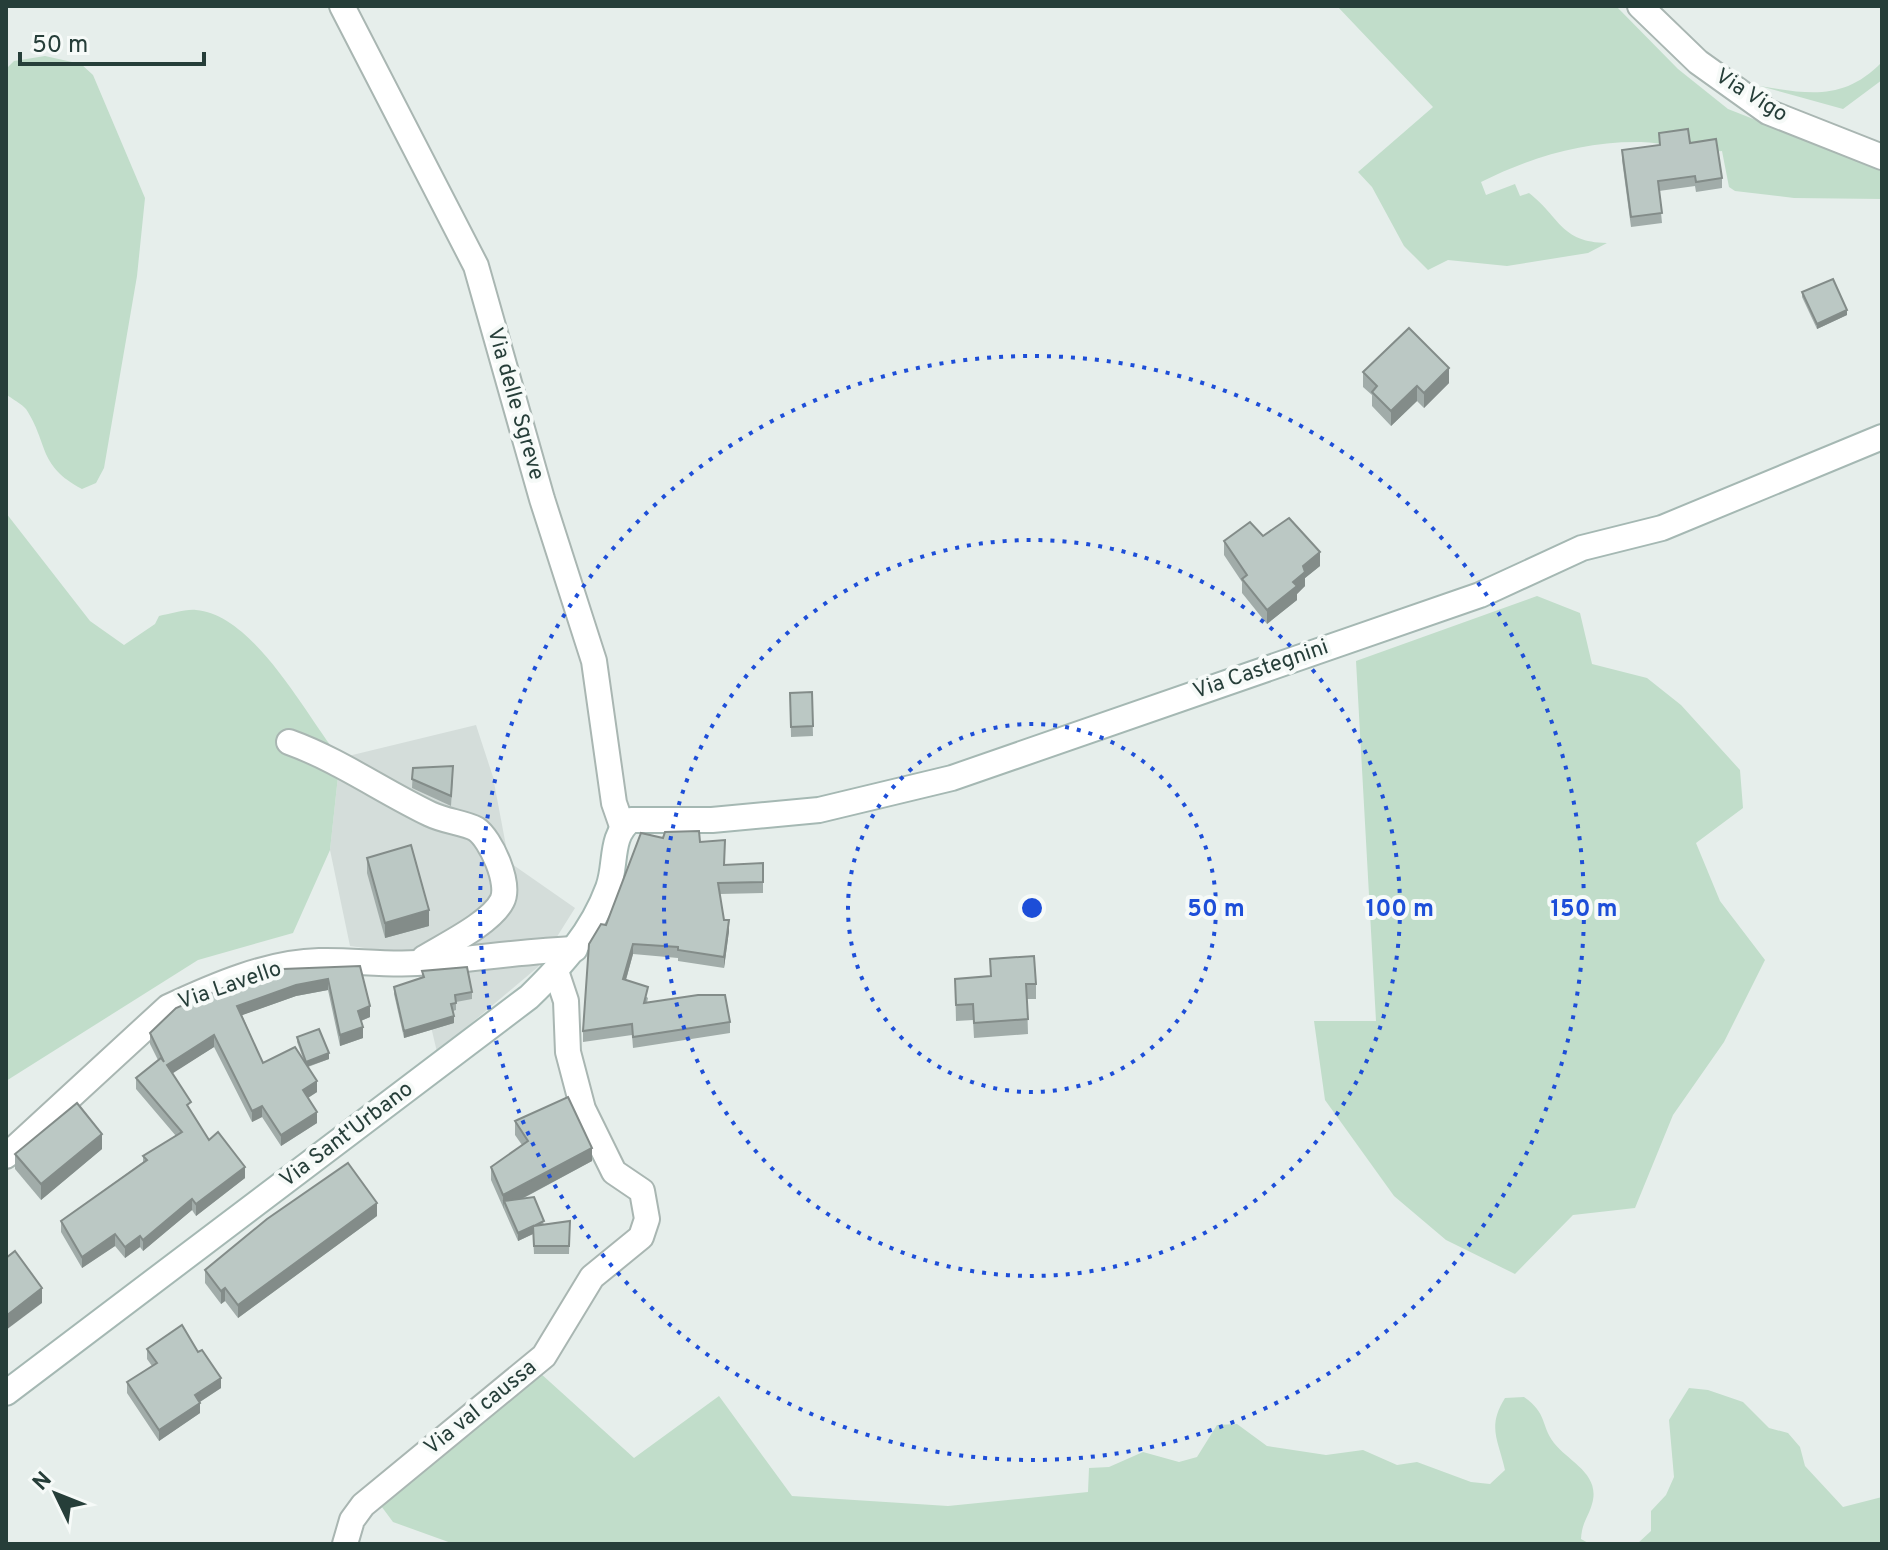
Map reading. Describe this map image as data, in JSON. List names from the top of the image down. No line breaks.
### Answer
{"streets":{"street":["Via Vigo","Via delle Sgreve","Via Castegnini","Via Lavello","Via Sant'Urbano","Via val caussa"]},"crossings":[["Via delle Sgreve","Via Castegnini"],["Via delle Sgreve","Via Sant'Urbano"],["Via Castegnini","Via Sant'Urbano"],["Via Lavello","Via Sant'Urbano"],["Via Sant'Urbano","Via val caussa"]],"scale_bar":"50 m","north":"top left","rings":["50 m","100 m","150 m"]}
